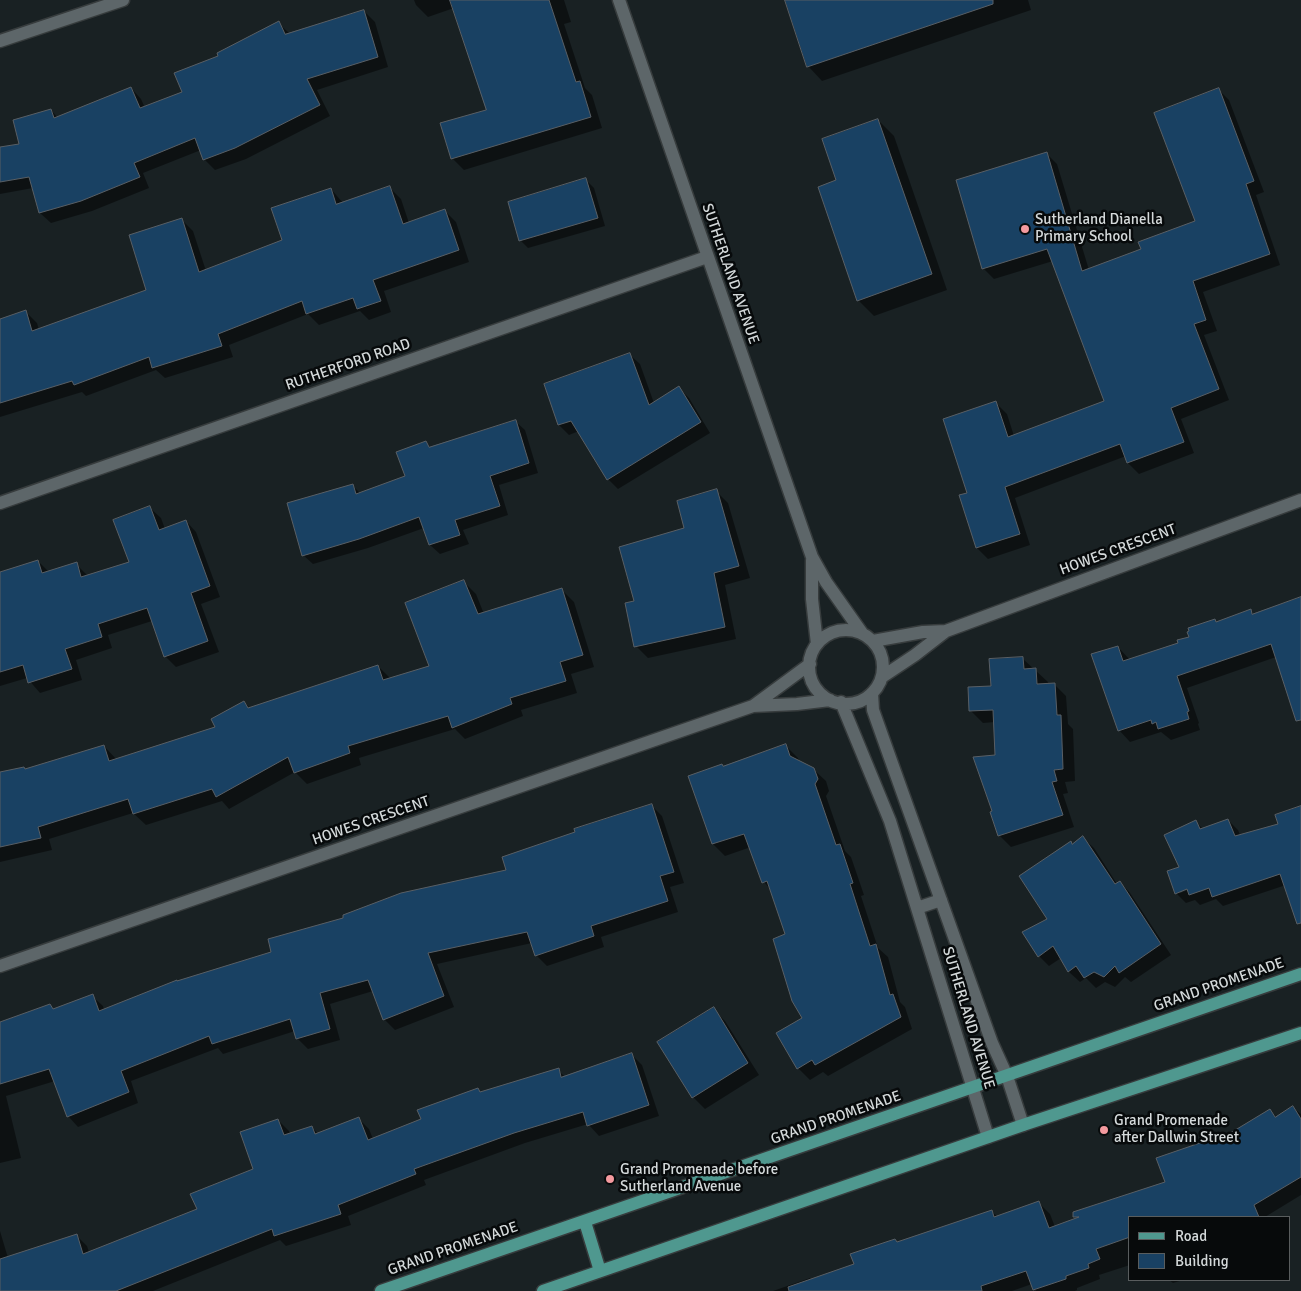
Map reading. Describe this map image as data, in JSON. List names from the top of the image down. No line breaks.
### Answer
{"streets":{"main road":["GRAND PROMENADE"],"street":["SUTHERLAND AVENUE","RUTHERFORD ROAD","HOWES CRESCENT"]},"crossings":[["SUTHERLAND AVENUE","RUTHERFORD ROAD"],["SUTHERLAND AVENUE","HOWES CRESCENT"],["SUTHERLAND AVENUE","GRAND PROMENADE"]],"places":["Sutherland Dianella Primary School","Grand Promenade after Dallwin Street","Grand Promenade before Sutherland Avenue"],"legend":["Road","Building"]}
